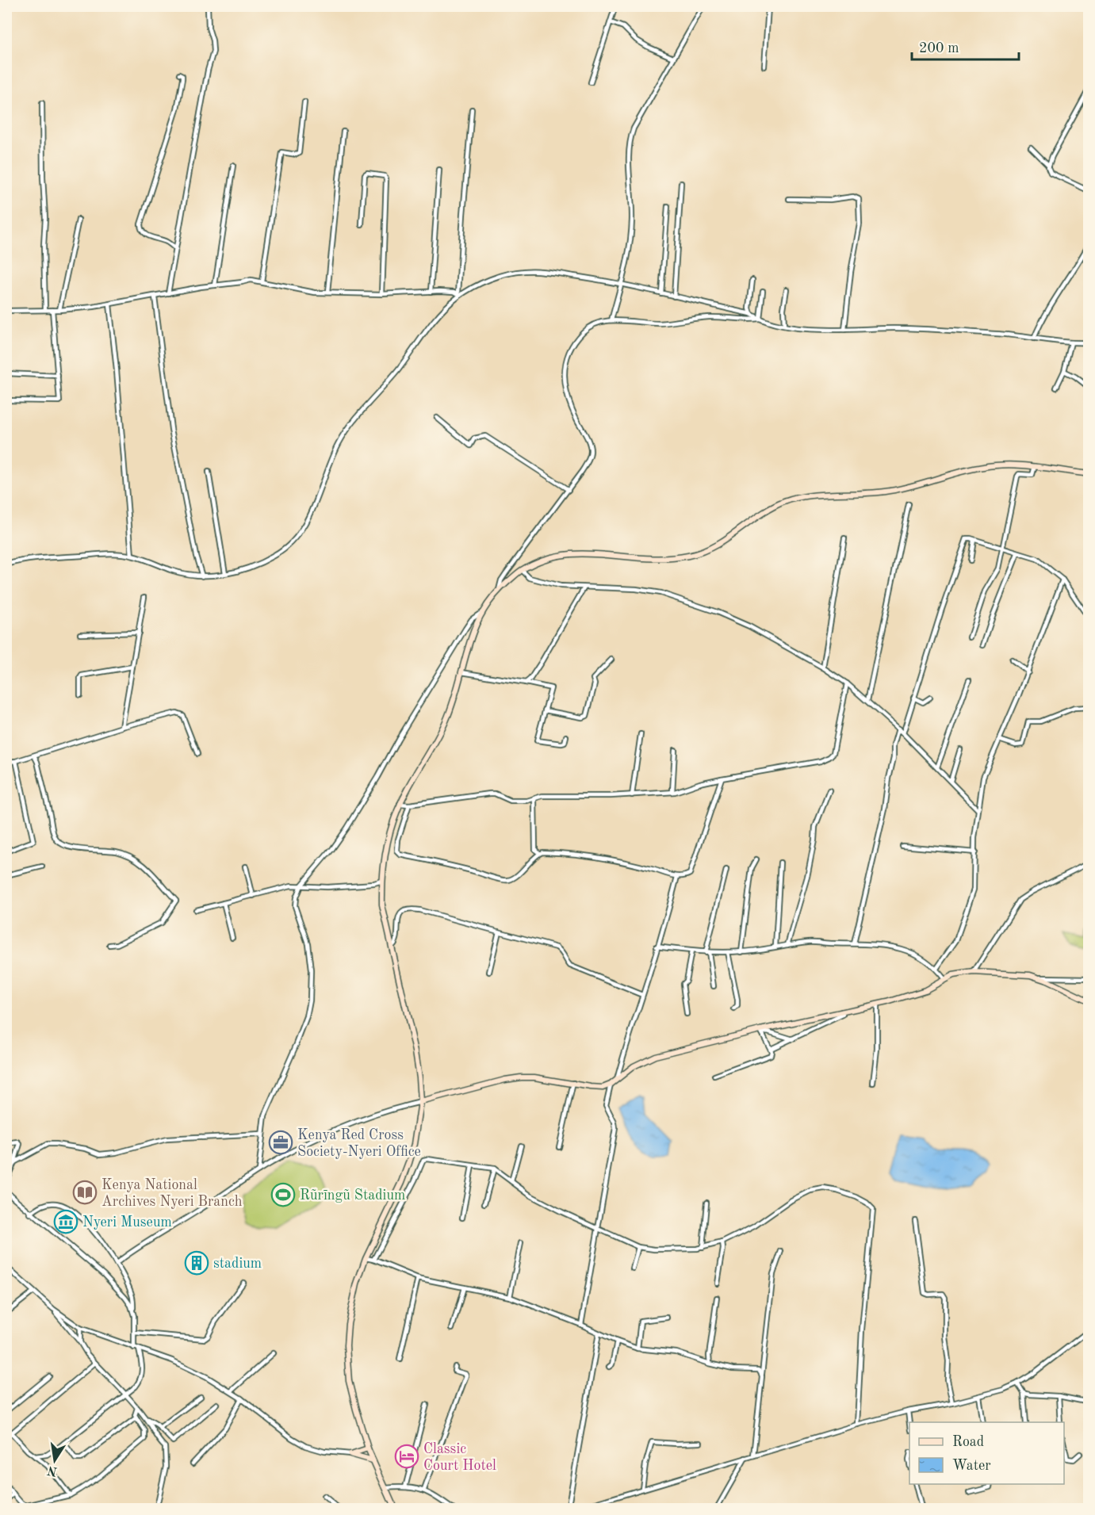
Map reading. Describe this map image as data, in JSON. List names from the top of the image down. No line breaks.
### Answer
{"places":{"office":["Kenya Red Cross Society-Nyeri Office"],"library":["Kenya National Archives Nyeri Branch"],"sports":["Rũrĩngũ Stadium"],"museum":["Nyeri Museum"],"building":["stadium"],"hotel":["Classic Court Hotel"]},"legend":["Road","Water"],"scale_bar":"200 m","north":"bottom"}
